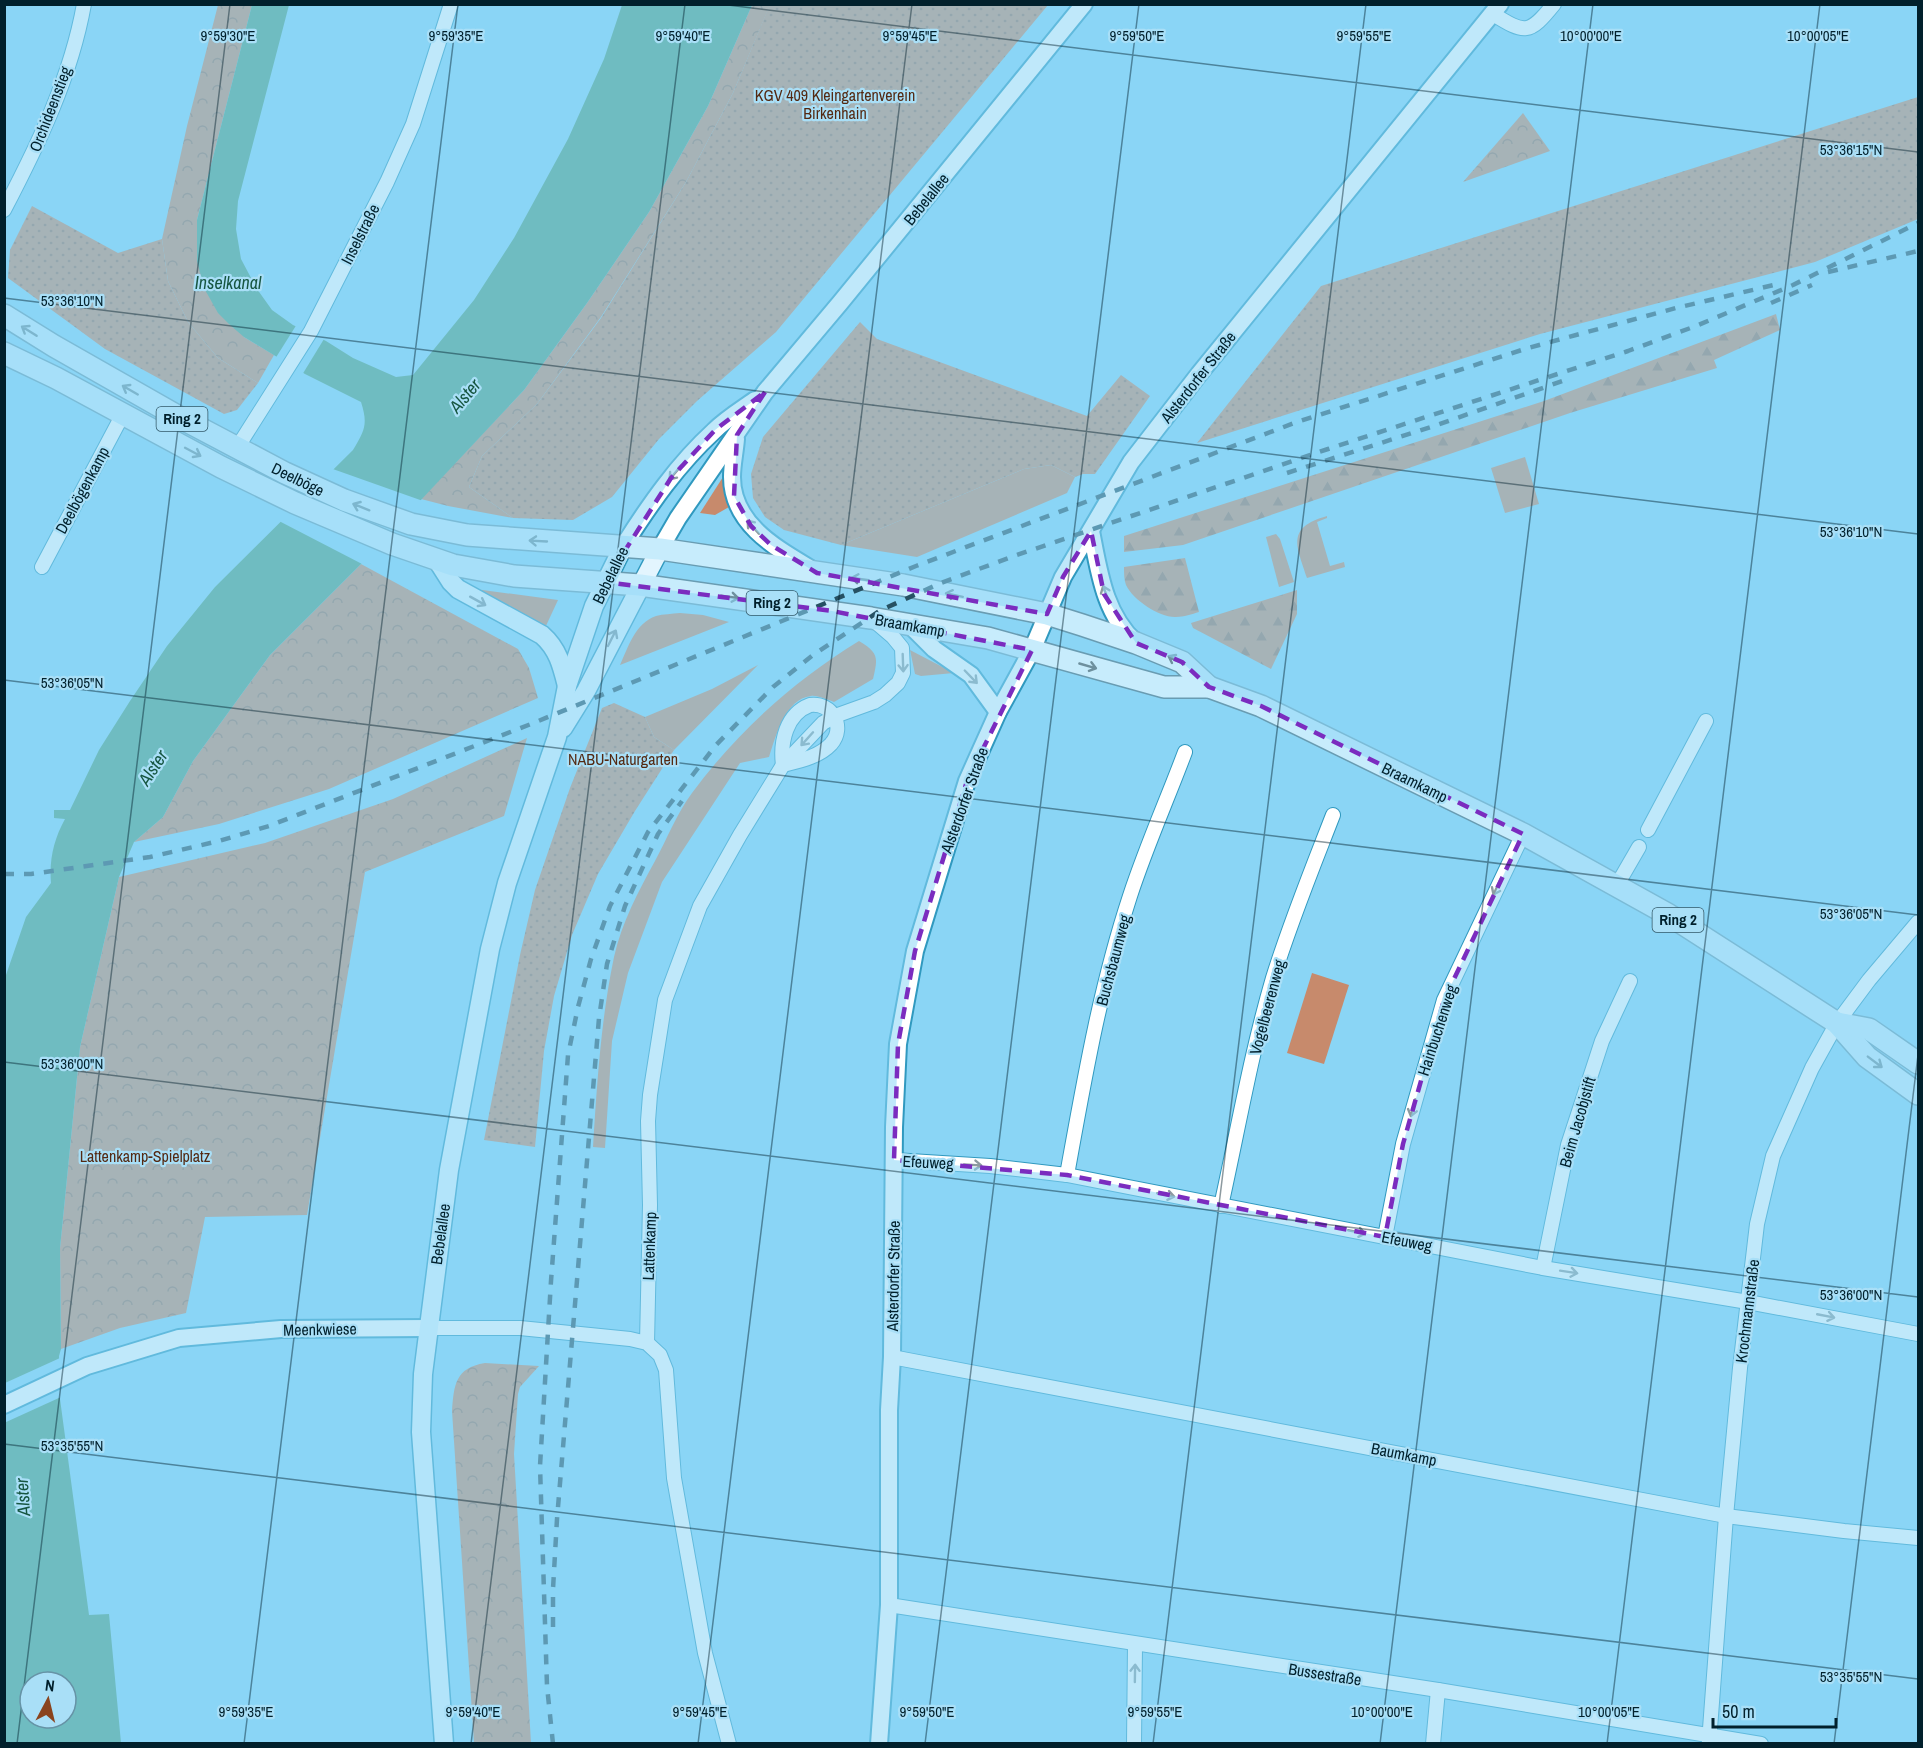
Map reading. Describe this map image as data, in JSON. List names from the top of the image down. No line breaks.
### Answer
{"streets":{"main road":["Bebelallee","Ring 2","Deelböge","Braamkamp"],"street":["Orchideenstieg","Inselstraße","Alsterdorfer Straße","Deelbögenkamp","Buchsbaumweg","Vogelbeerenweg","Hainbuchenweg","Beim Jacobjstift","Efeuweg","Lattenkamp","Krochmannstraße","Meenkwiese","Baumkamp","Bussestraße"]},"crossings":[["Bebelallee","Deelböge"],["Bebelallee","Braamkamp"],["Bebelallee","Meenkwiese"],["Inselstraße","Deelböge"],["Alsterdorfer Straße","Braamkamp"],["Alsterdorfer Straße","Efeuweg"],["Alsterdorfer Straße","Baumkamp"],["Alsterdorfer Straße","Bussestraße"],["Deelböge","Deelbögenkamp"],["Deelböge","Braamkamp"],["Braamkamp","Hainbuchenweg"],["Braamkamp","Lattenkamp"],["Braamkamp","Krochmannstraße"],["Buchsbaumweg","Efeuweg"],["Vogelbeerenweg","Efeuweg"],["Hainbuchenweg","Efeuweg"],["Beim Jacobjstift","Efeuweg"],["Efeuweg","Krochmannstraße"],["Lattenkamp","Meenkwiese"],["Krochmannstraße","Baumkamp"],["Krochmannstraße","Bussestraße"]],"one_way":["Hainbuchenweg","Efeuweg"],"water":["Inselkanal","Alster"],"parks":["KGV 409 Kleingartenverein Birkenhain","NABU-Naturgarten","Lattenkamp-Spielplatz"],"scale_bar":"50 m","north":"top","coordinates":["9°59'30\"E","9°59'35\"E","9°59'40\"E","9°59'45\"E","9°59'50\"E","9°59'55\"E","10°00'00\"E","10°00'05\"E","53°36'15\"N","53°36'10\"N","53°36'05\"N","53°36'00\"N","53°35'55\"N"]}
